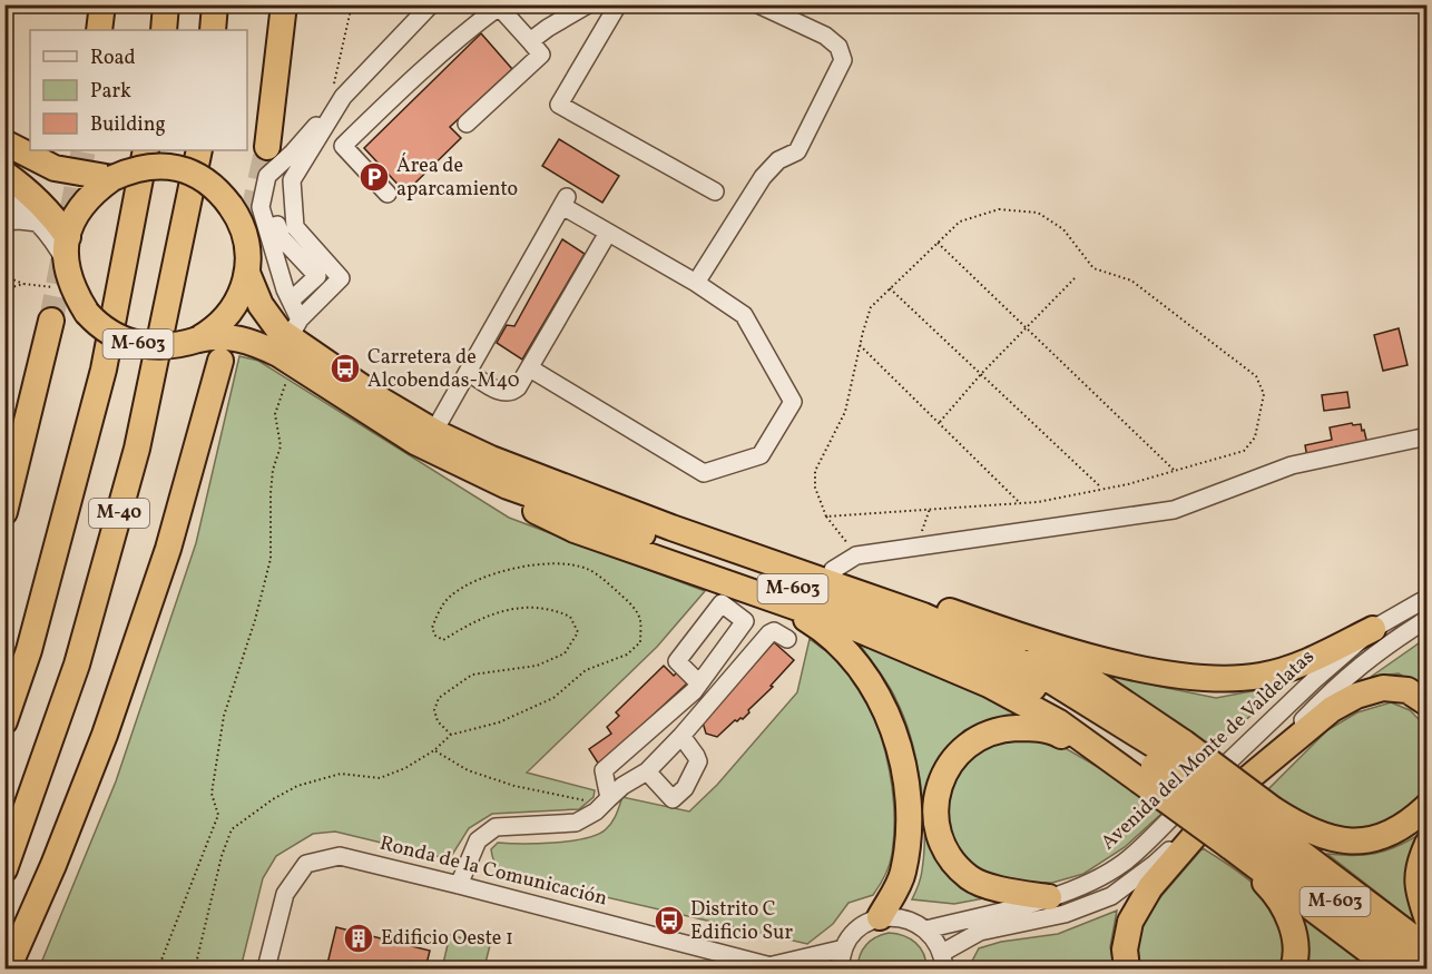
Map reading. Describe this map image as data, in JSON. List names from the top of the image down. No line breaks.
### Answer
{"streets":{"highway":["M-603","M-40"],"street":["Avenida del Monte de Valdelatas","Ronda de la Comunicación"]},"places":{"parking":["Área de aparcamiento"],"bus stop":["Carretera de Alcobendas-M40","Distrito C Edificio Sur"],"building":["Edificio Oeste 1"]},"legend":["Road","Park","Building"]}
